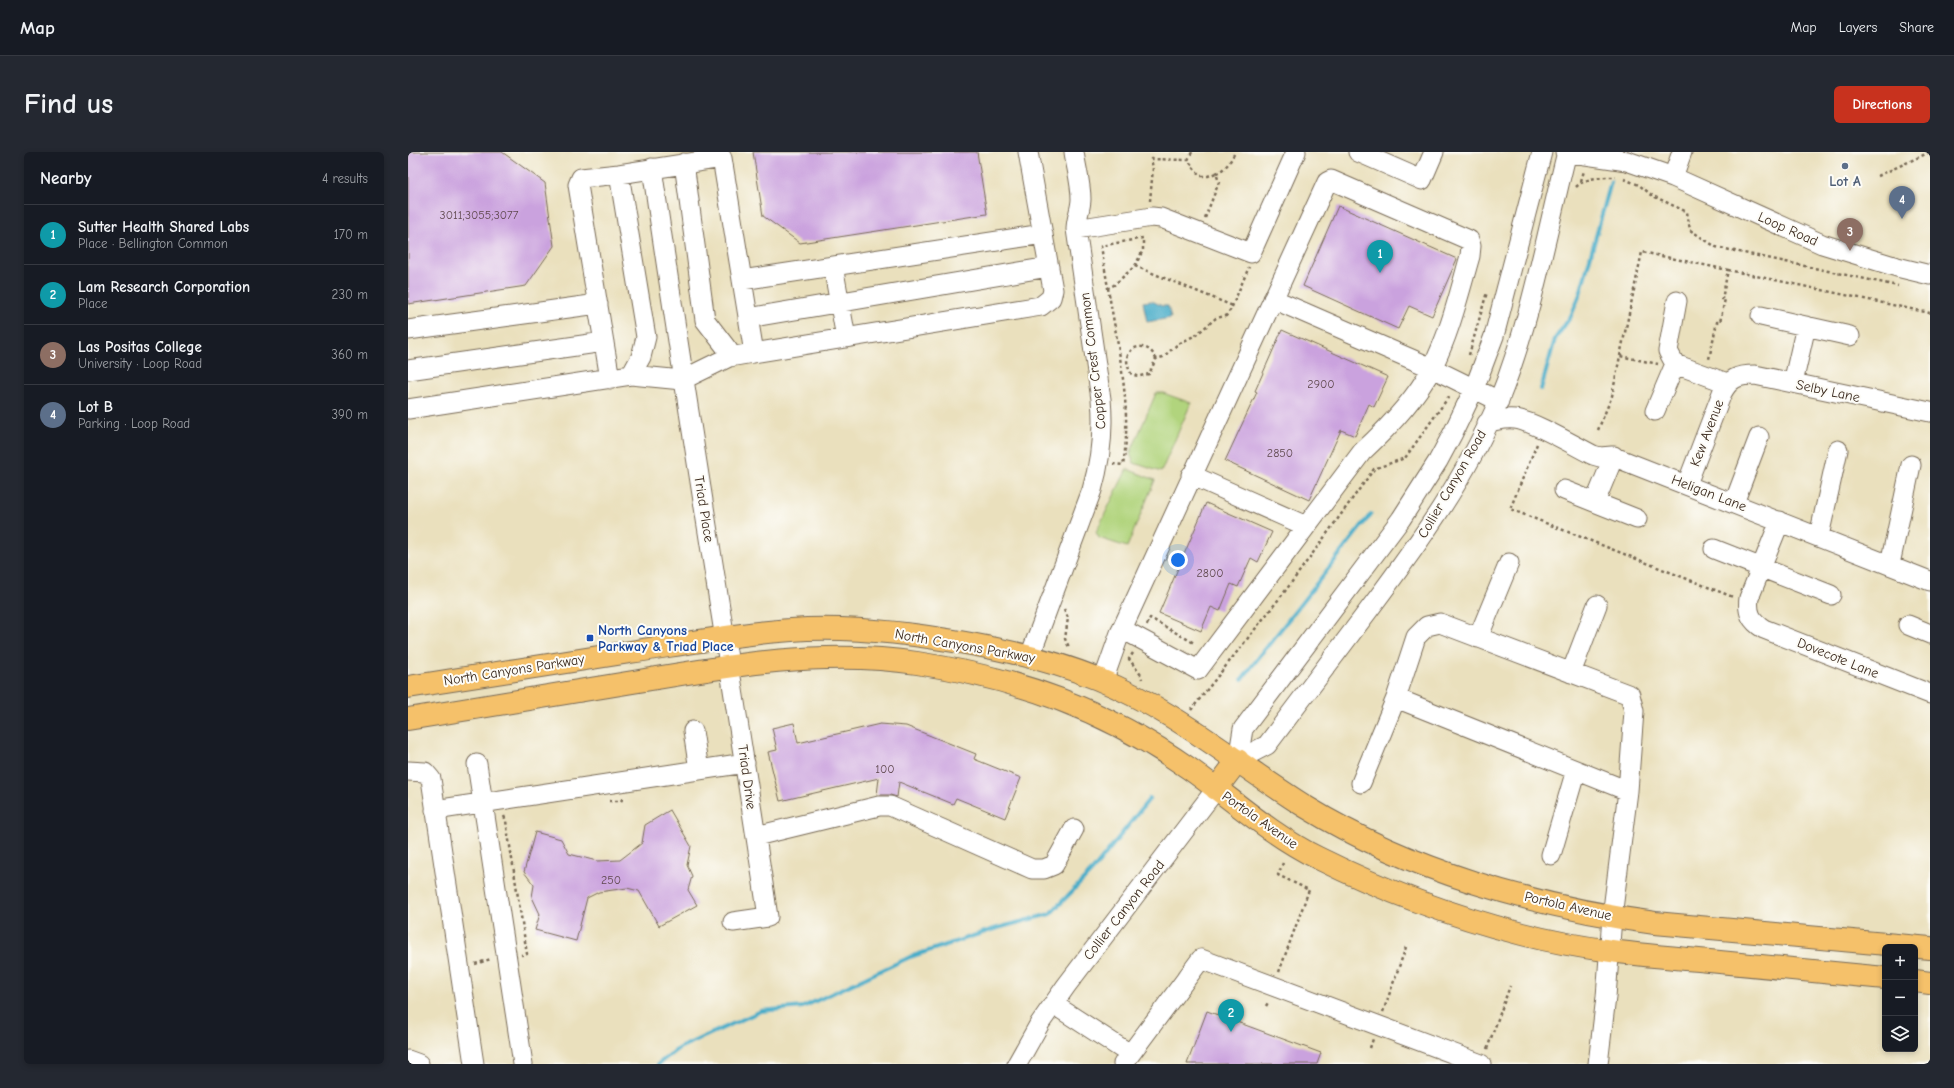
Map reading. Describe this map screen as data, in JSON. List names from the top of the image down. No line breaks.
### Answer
{"streets":{"main road":["Collier Canyon Road","North Canyons Parkway","Portola Avenue"],"street":["Loop Road","Copper Crest Common","Selby Lane","Kew Avenue","Heligan Lane","Triad Place","Dovecote Lane","Triad Drive"]},"crossings":[["Loop Road","Collier Canyon Road"],["Copper Crest Common","North Canyons Parkway"],["Selby Lane","Kew Avenue"],["Kew Avenue","Heligan Lane"],["Collier Canyon Road","Heligan Lane"],["Collier Canyon Road","North Canyons Parkway"],["Collier Canyon Road","Portola Avenue"],["Triad Place","North Canyons Parkway"],["Triad Place","Triad Drive"],["North Canyons Parkway","Triad Drive"],["North Canyons Parkway","Portola Avenue"]],"places":{"other":["Lot A"],"transit":["North Canyons Parkway & Triad Place"]},"house_numbers":["3011;3055;3077","2900","2850","2800","100","250"],"page":{"header":"Map","nav":["Map","Layers","Share"],"buttons":"Directions","title":"Find us","heading":["Nearby","4 results"],"pins":["4","3","1","2"],"list":[{"mark":"1","name":"Sutter Health Shared Labs","note":"Place · Bellington Common","value":"170 m"},{"mark":"2","name":"Lam Research Corporation","note":"Place","value":"230 m"},{"mark":"3","name":"Las Positas College","note":"University · Loop Road","value":"360 m"},{"mark":"4","name":"Lot B","note":"Parking · Loop Road","value":"390 m"}],"map_buttons":["+","−"]}}
